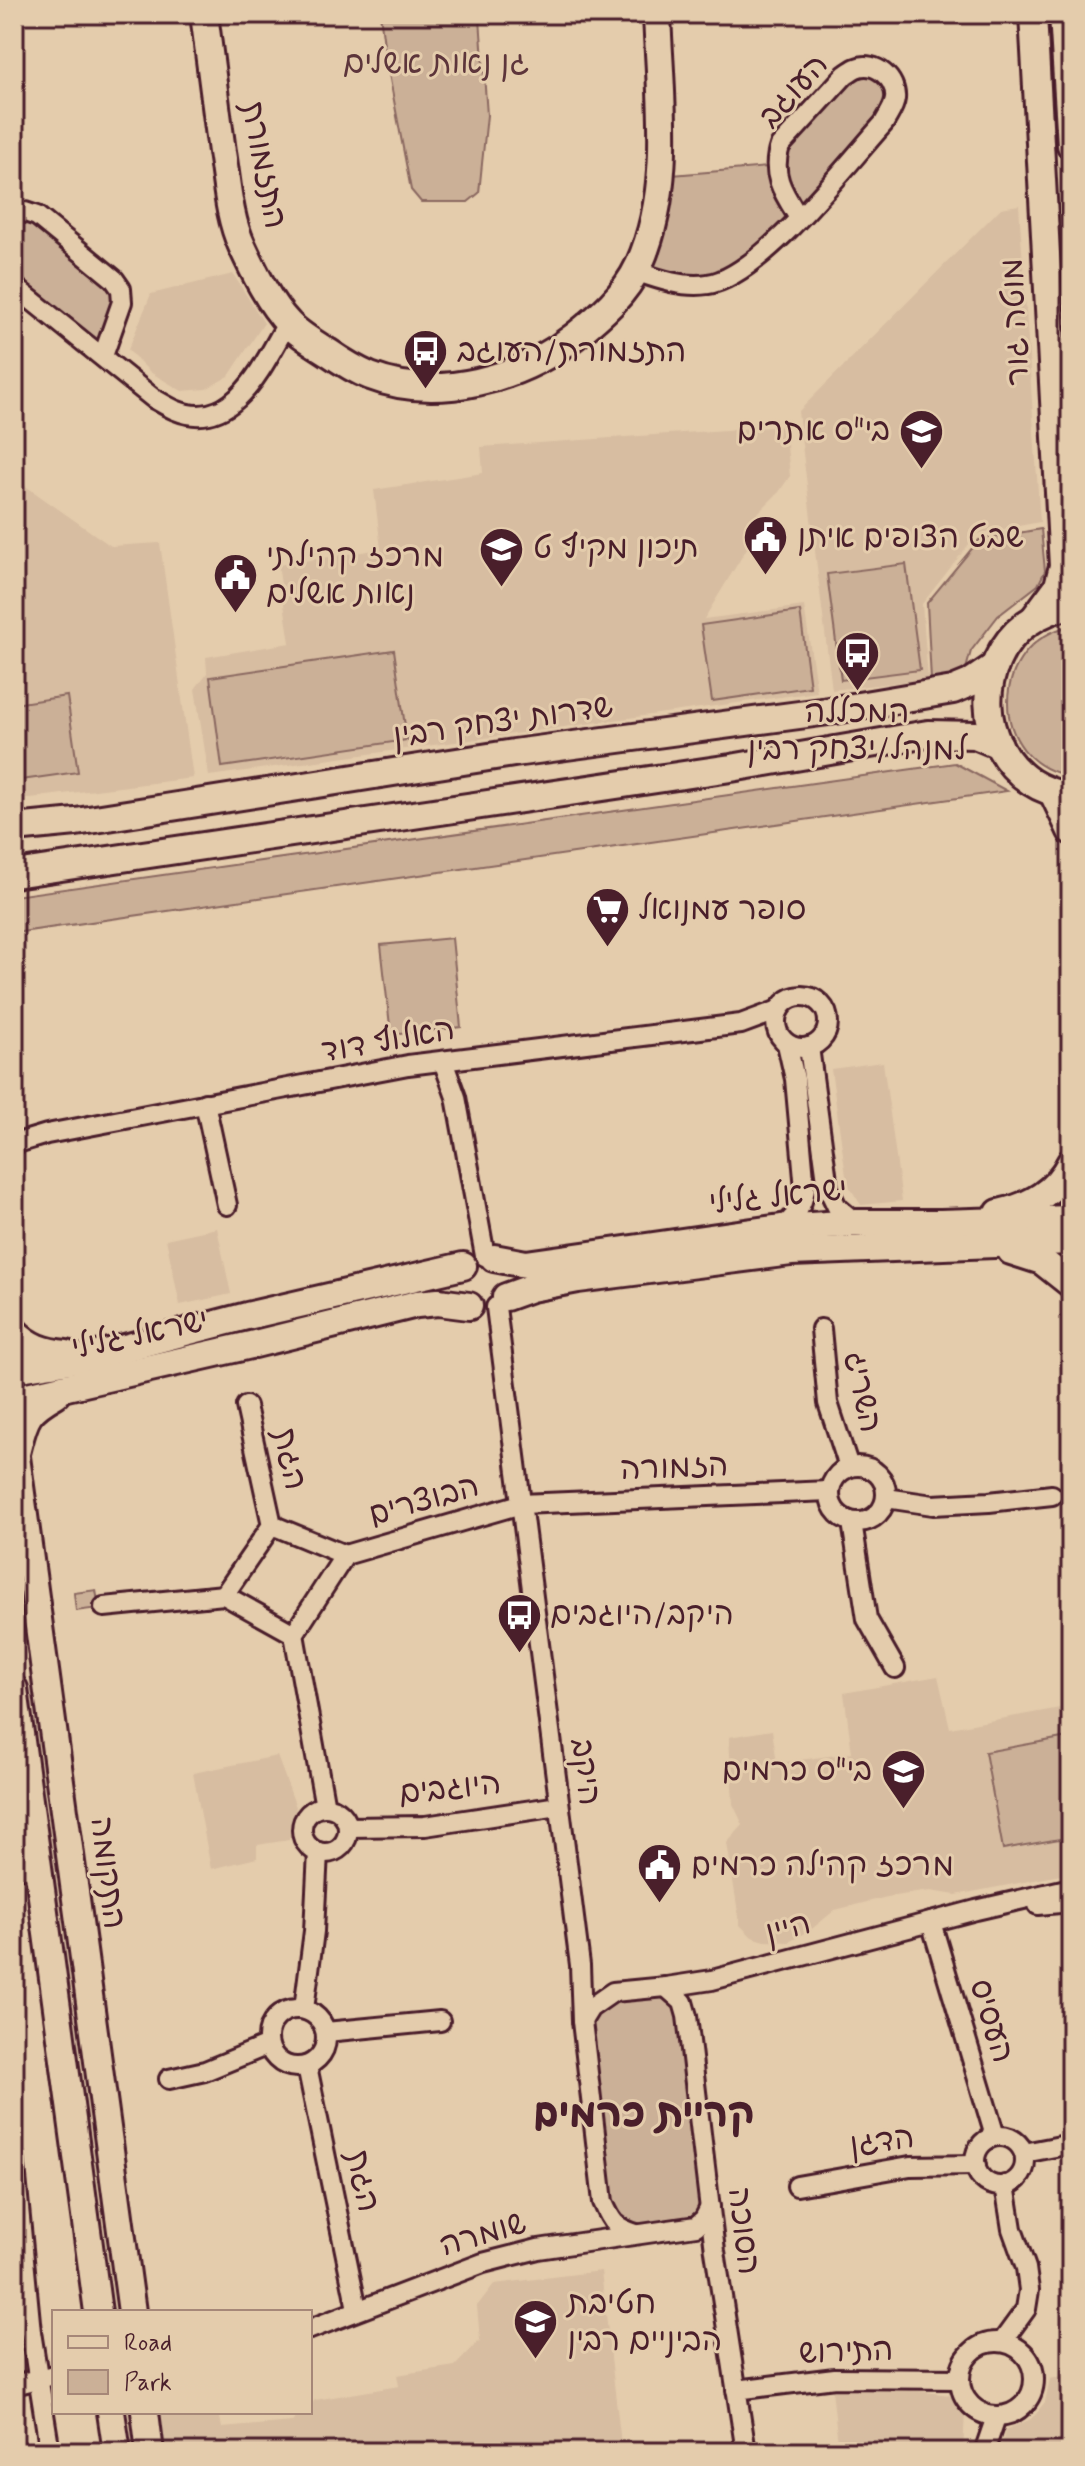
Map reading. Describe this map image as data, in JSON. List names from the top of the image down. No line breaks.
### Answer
{"streets":{"street":["העוגב","התזמורת","מוטה גור","שדרות יצחק רבין","האלוף דוד","ישראל גלילי","השריג","הגת","הזמורה","הבוצרים","היקב","היוגבים","התקומה","היין","העסיס","הדגן","הסוכה","שומרה","התירוש"]},"crossings":[["העוגב","התזמורת"],["מוטה גור","שדרות יצחק רבין"],["ישראל גלילי","היקב"],["השריג","הזמורה"],["הגת","שומרה"],["הזמורה","הבוצרים"],["הזמורה","היקב"],["הבוצרים","היקב"],["היקב","היוגבים"],["היקב","שומרה"],["היין","העסיס"],["היין","הסוכה"],["העסיס","הדגן"],["הסוכה","התירוש"]],"districts":["קריית כרמים"],"parks":["גן נאות אשלים"],"places":{"bus stop":["התזמורת/העוגב","המכללה למנהל/יצחק רבין","היקב/היוגבים"],"school or university":["בי\"ס אתרים","תיכון מקיף ט","בי\"ס כרמים","חטיבת הביניים רבין"],"public building":["שבט הצופים איתן","מרכז קהילתי נאות אשלים","מרכז קהילה כרמים"],"supermarket":["סופר עמנואל"]},"legend":["Road","Park"]}
